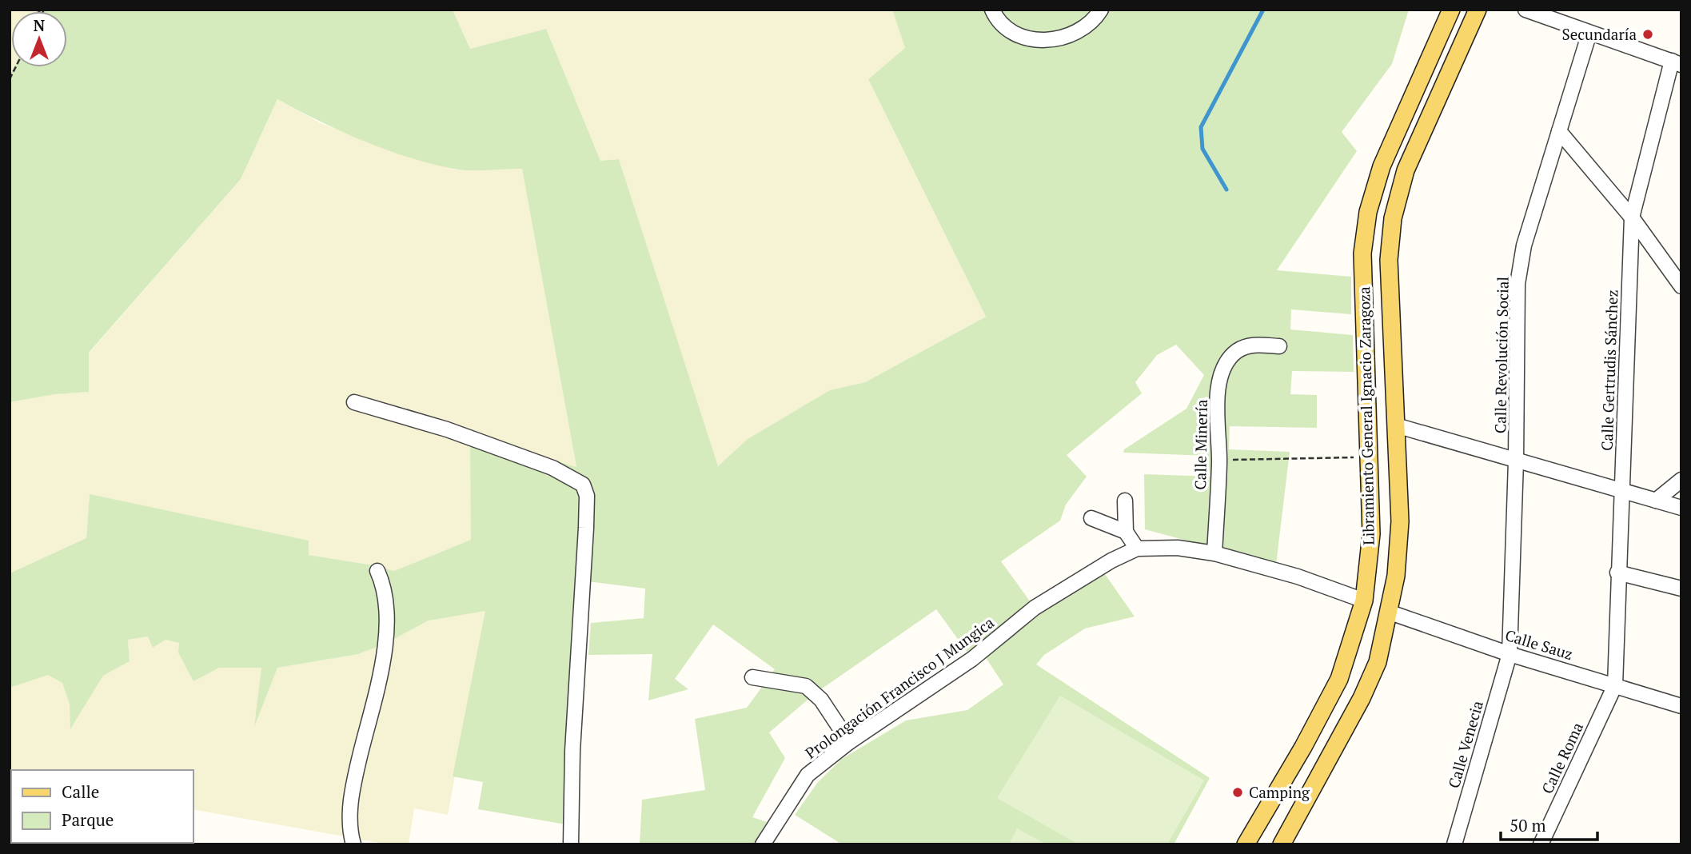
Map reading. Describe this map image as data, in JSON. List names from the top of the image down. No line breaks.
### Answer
{"streets":{"main road":["Libramiento General Ignacio Zaragoza"],"street":["Calle Revolución Social","Calle Gertrudis Sánchez","Calle Minería","Calle Sauz","Prolongación Francisco J Mungica","Calle Venecia","Calle Roma"]},"crossings":[["Calle Revolución Social","Calle Sauz"],["Calle Revolución Social","Calle Venecia"],["Calle Gertrudis Sánchez","Calle Sauz"],["Calle Gertrudis Sánchez","Calle Roma"],["Libramiento General Ignacio Zaragoza","Calle Sauz"],["Libramiento General Ignacio Zaragoza","Prolongación Francisco J Mungica"],["Calle Minería","Prolongación Francisco J Mungica"],["Calle Sauz","Calle Venecia"],["Calle Sauz","Calle Roma"]],"places":["Secundaría","Camping"],"legend":["Calle","Parque"],"scale_bar":"50 m","north":"top"}
